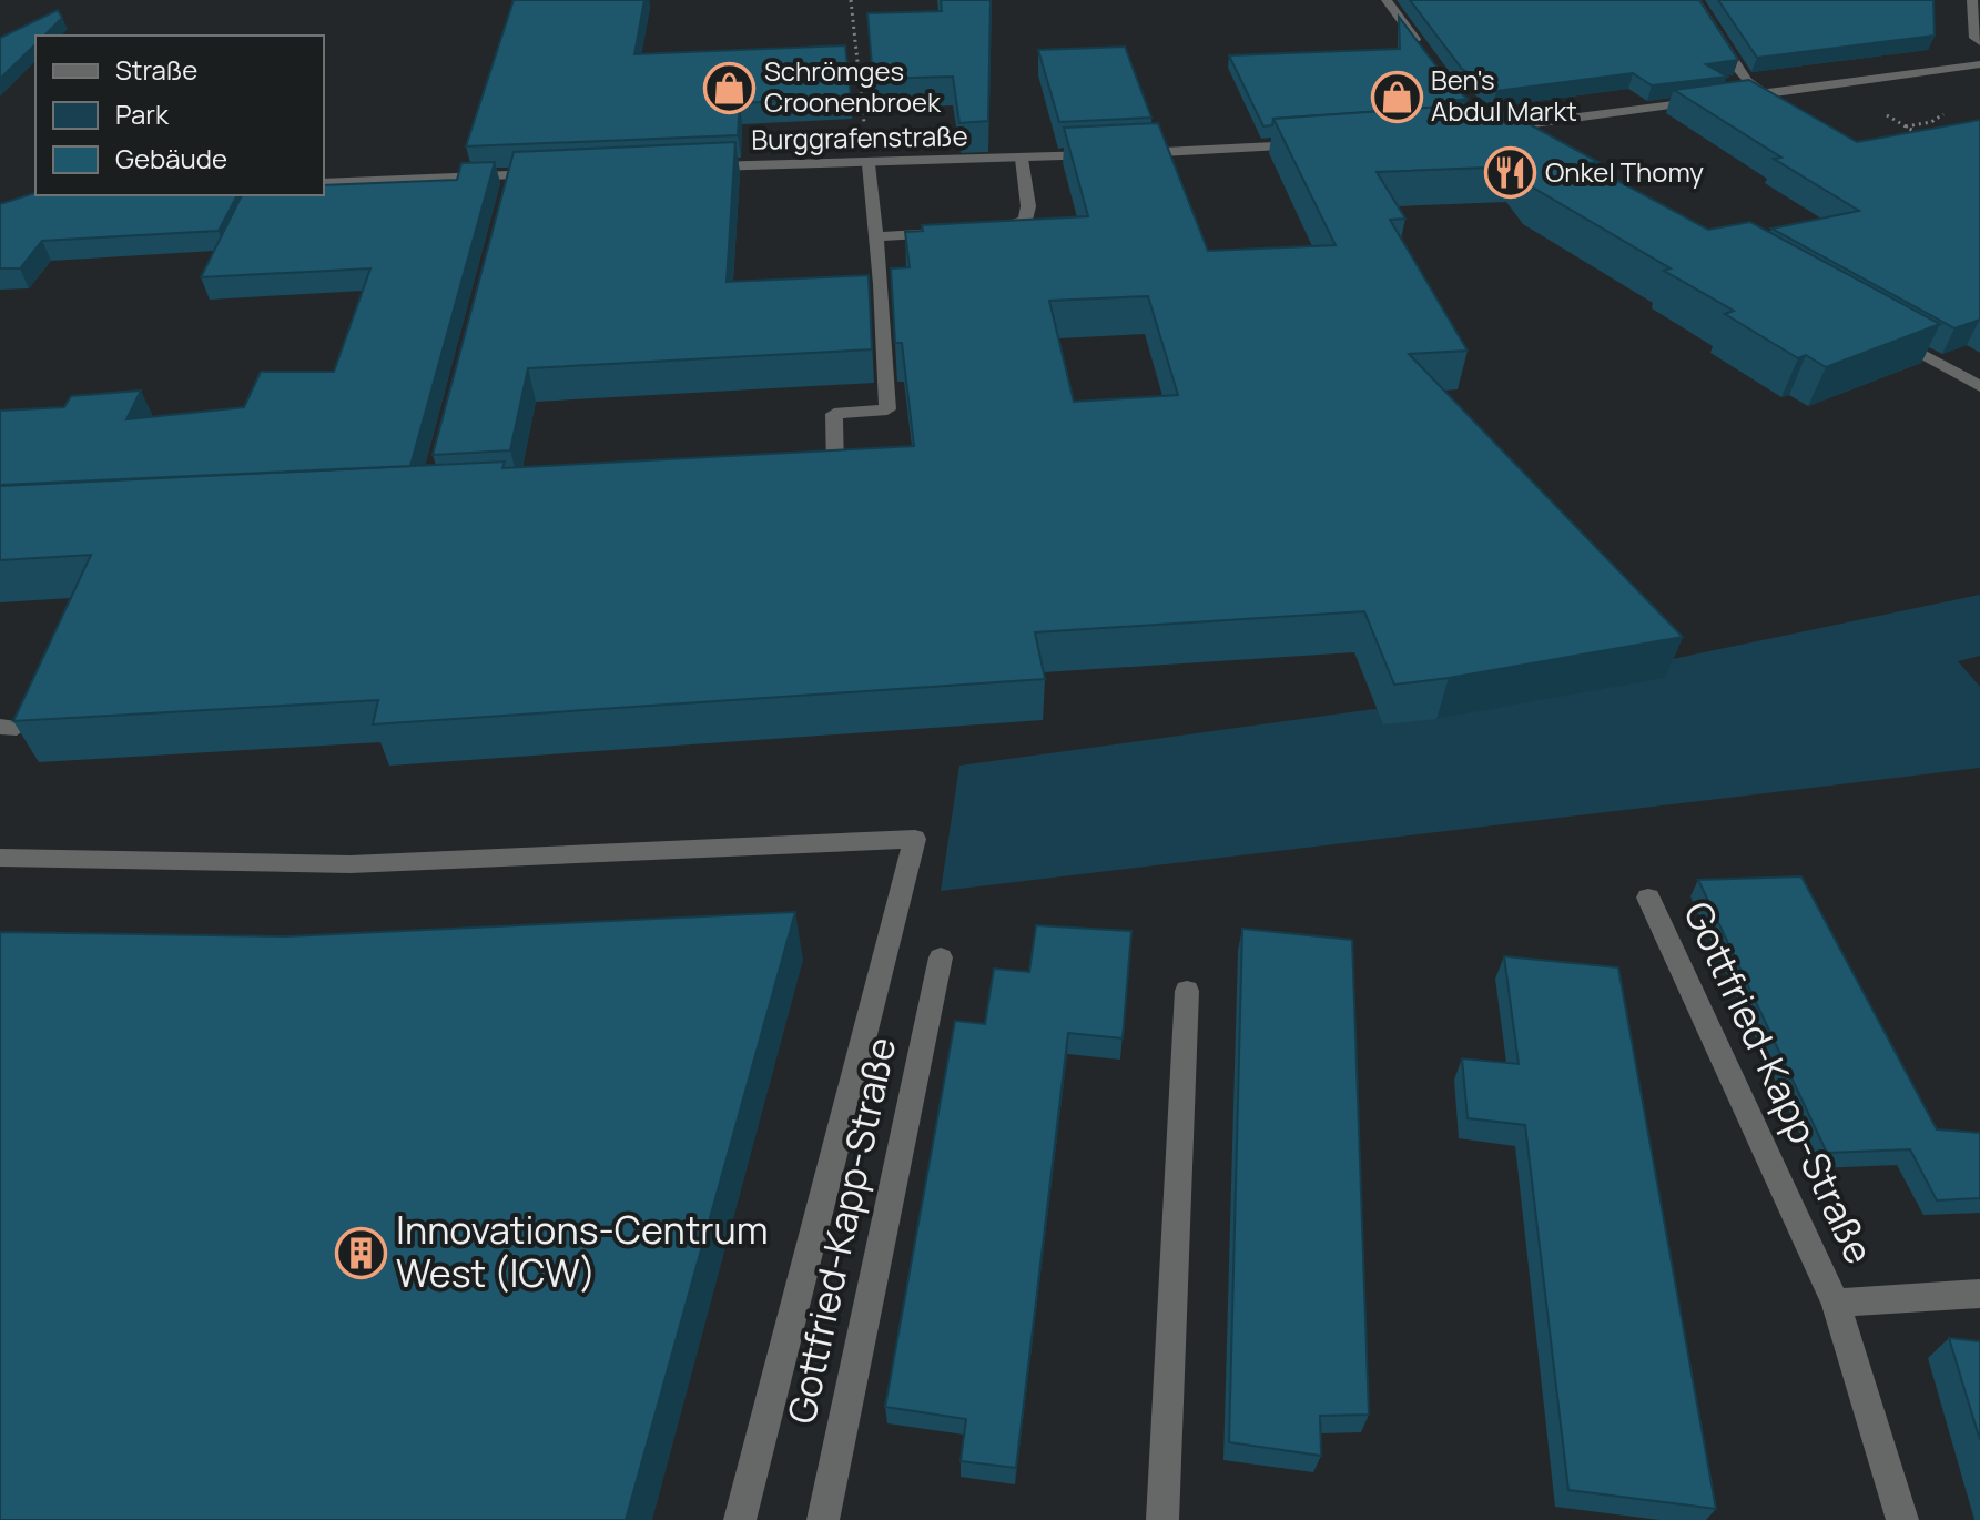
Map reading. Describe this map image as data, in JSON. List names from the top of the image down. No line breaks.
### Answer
{"streets":{"street":["Burggrafenstraße","Gottfried-Kapp-Straße"]},"places":{"shop":["Schrömges Croonenbroek","Ben's Abdul Markt"],"restaurant":["Onkel Thomy"],"building":["Innovations-Centrum West (ICW)"]},"legend":["Straße","Park","Gebäude"]}
